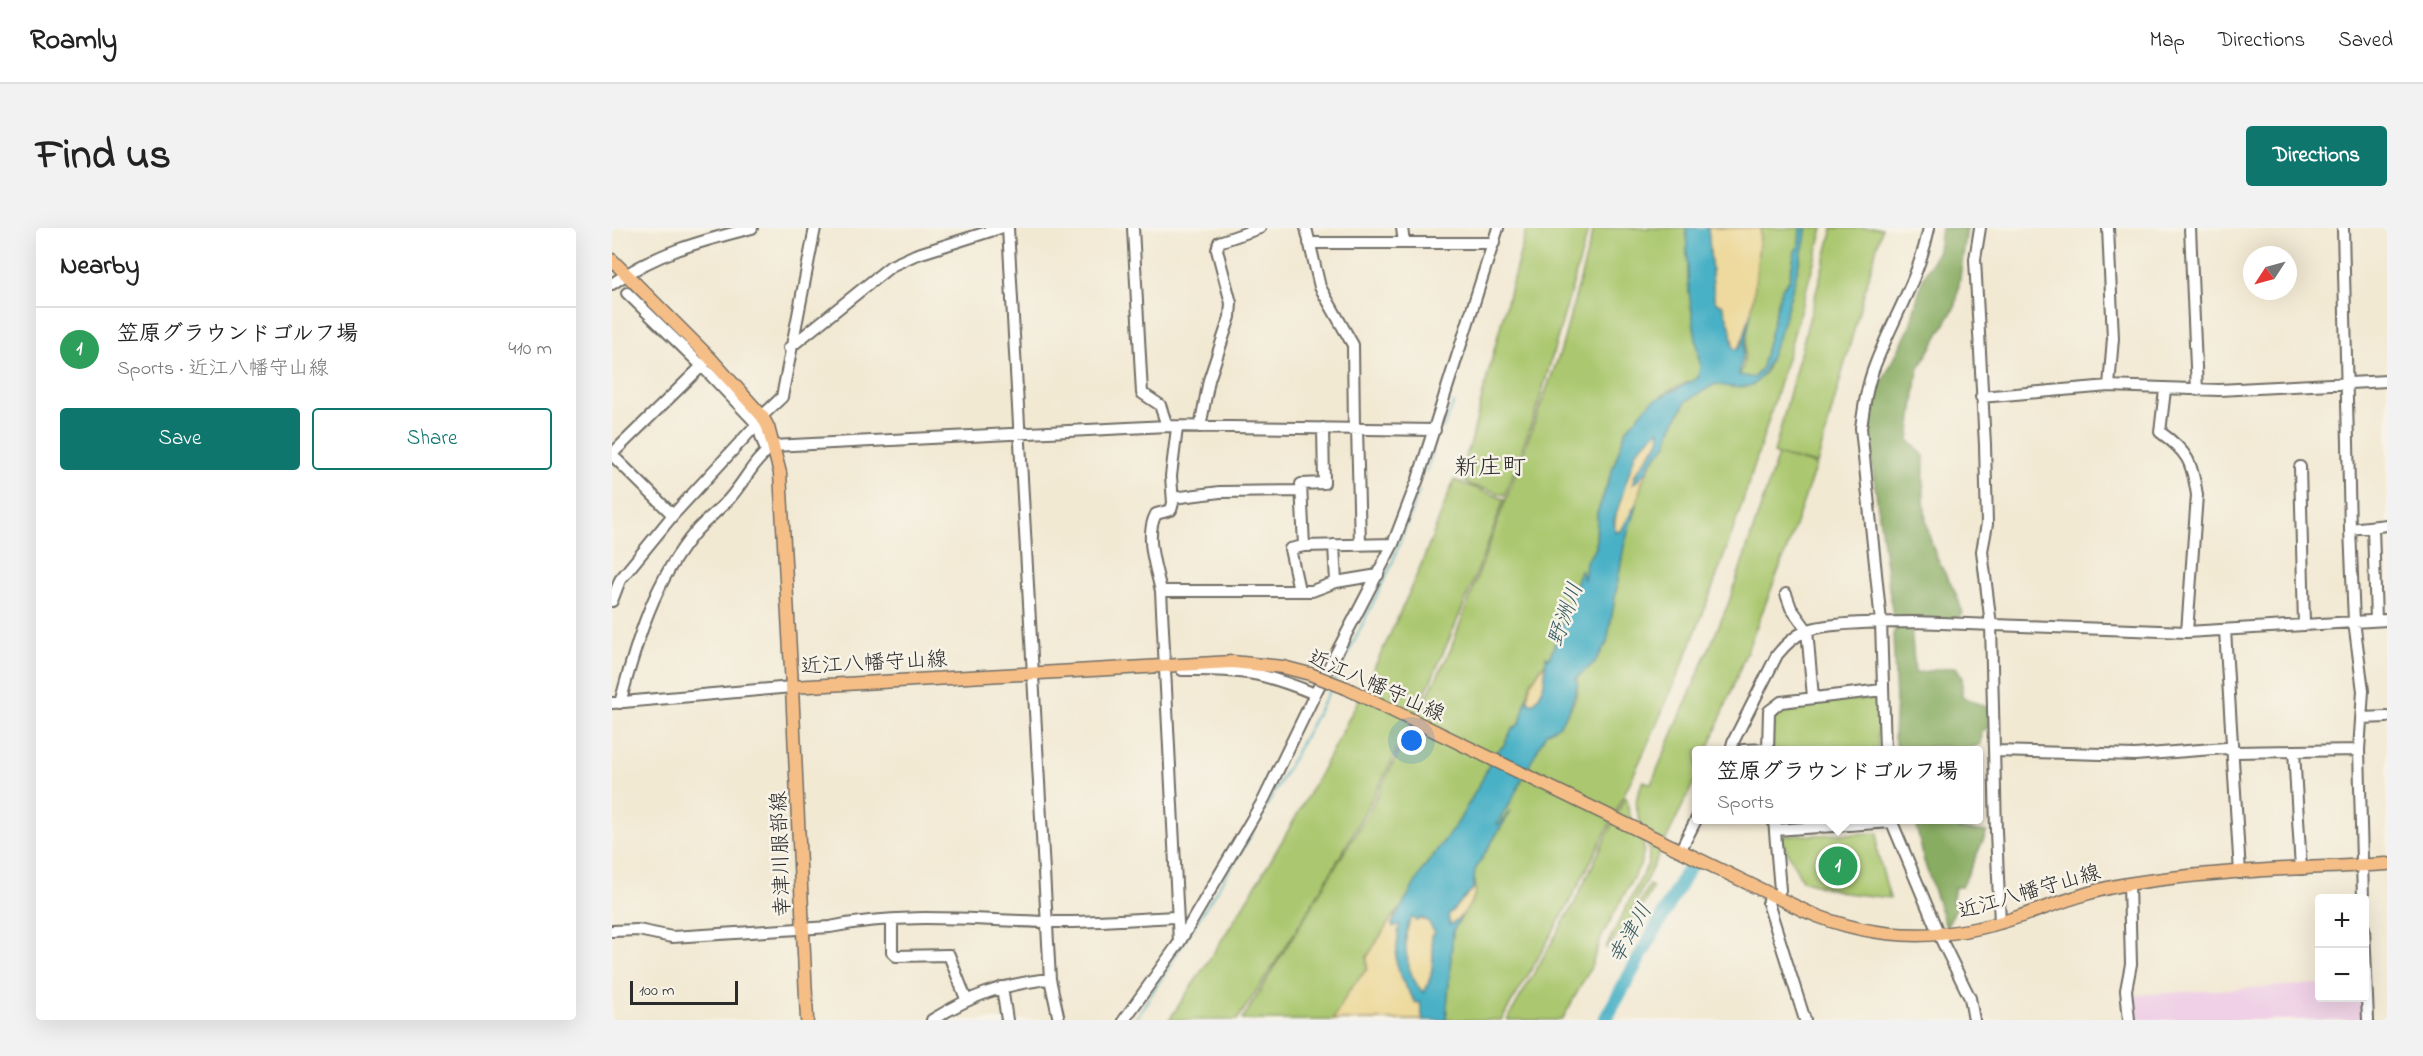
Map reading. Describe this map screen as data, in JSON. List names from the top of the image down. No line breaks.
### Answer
{"streets":{"main road":["近江八幡守山線","幸津川服部線"]},"crossings":[["近江八幡守山線","幸津川服部線"]],"districts":["新庄町"],"water":["野洲川","幸津川"],"scale_bar":"100 m","north":"bottom left","page":{"header":"Roamly","nav":["Map","Directions","Saved"],"title":"Find us","buttons":["Directions",["Save","Share"]],"heading":"Nearby","list":[{"mark":"1","name":"笠原グラウンドゴルフ場","note":"Sports · 近江八幡守山線","value":"410 m"}],"popup":["笠原グラウンドゴルフ場","Sports"],"pins":"1","map_buttons":["+","−"],"scale":"100 m"}}
